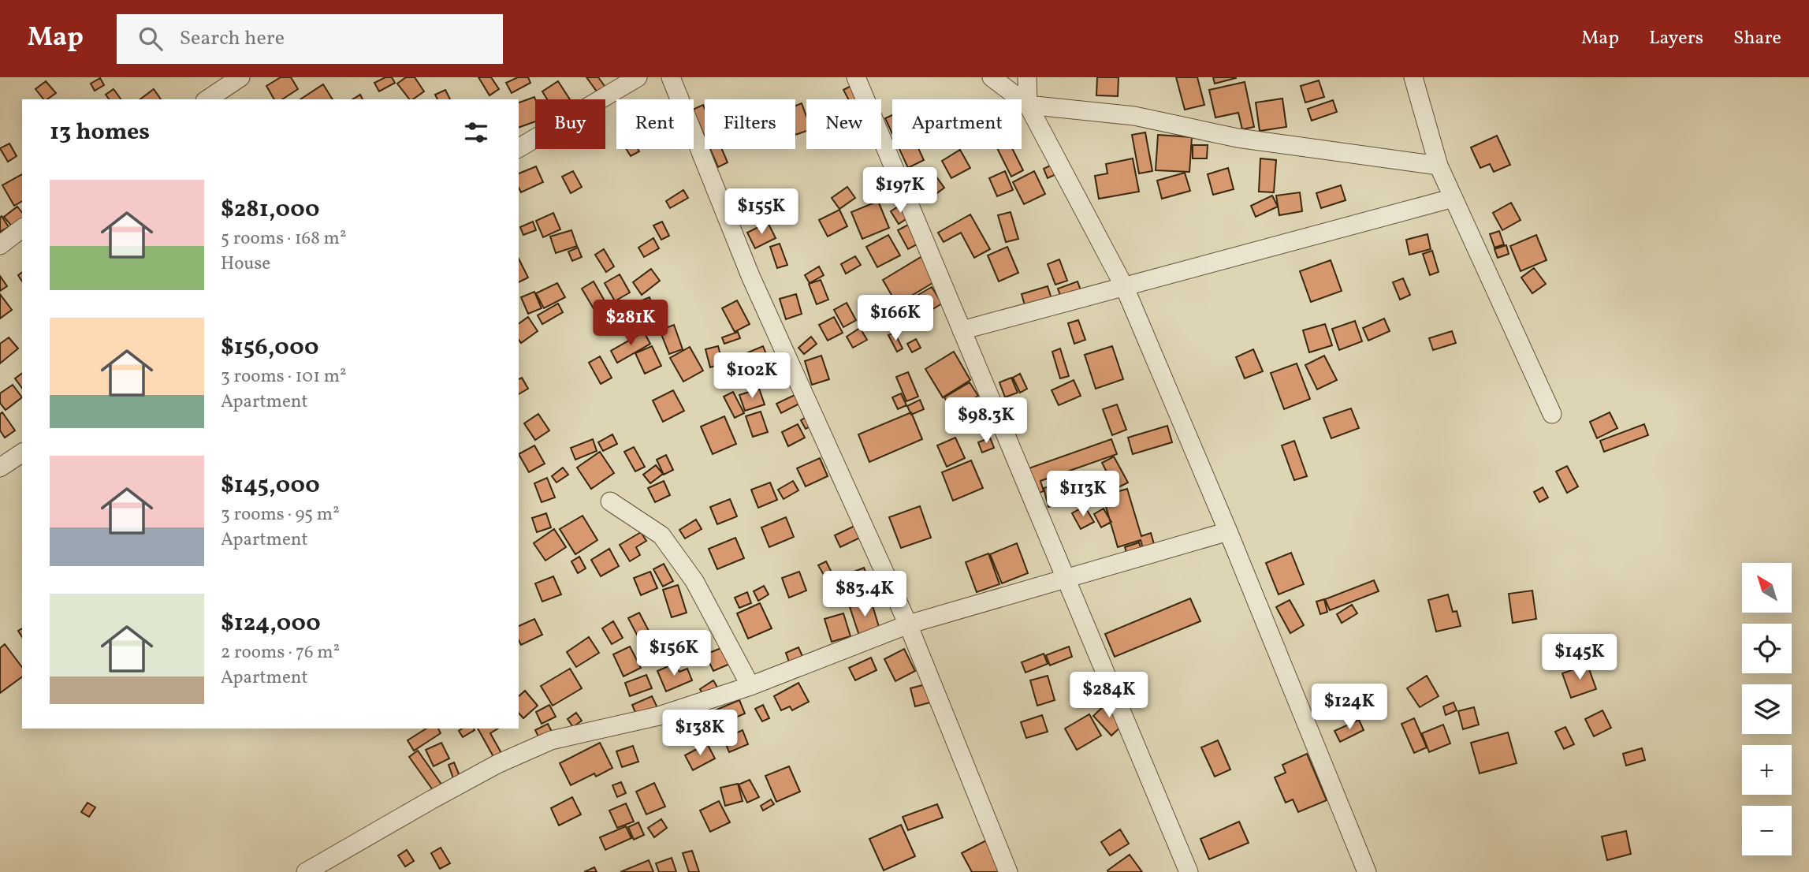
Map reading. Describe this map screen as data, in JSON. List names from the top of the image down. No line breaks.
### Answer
{"north":"top left","page":{"header":"Map","search":"Search here","nav":["Map","Layers","Share"],"chip":["Buy","Rent","Filters","New","Apartment"],"heading":"13 homes","list":[{"name":"$281,000","note":"5 rooms · 168 m² · House"},{"name":"$156,000","note":"3 rooms · 101 m² · Apartment"},{"name":"$145,000","note":"3 rooms · 95 m² · Apartment"},{"name":"$124,000","note":"2 rooms · 76 m² · Apartment"}],"price":["$197K","$155K","$166K","$281K","$102K","$98.3K","$113K","$83.4K","$156K","$145K","$284K","$124K","$138K"],"map_buttons":["+","−"]}}
